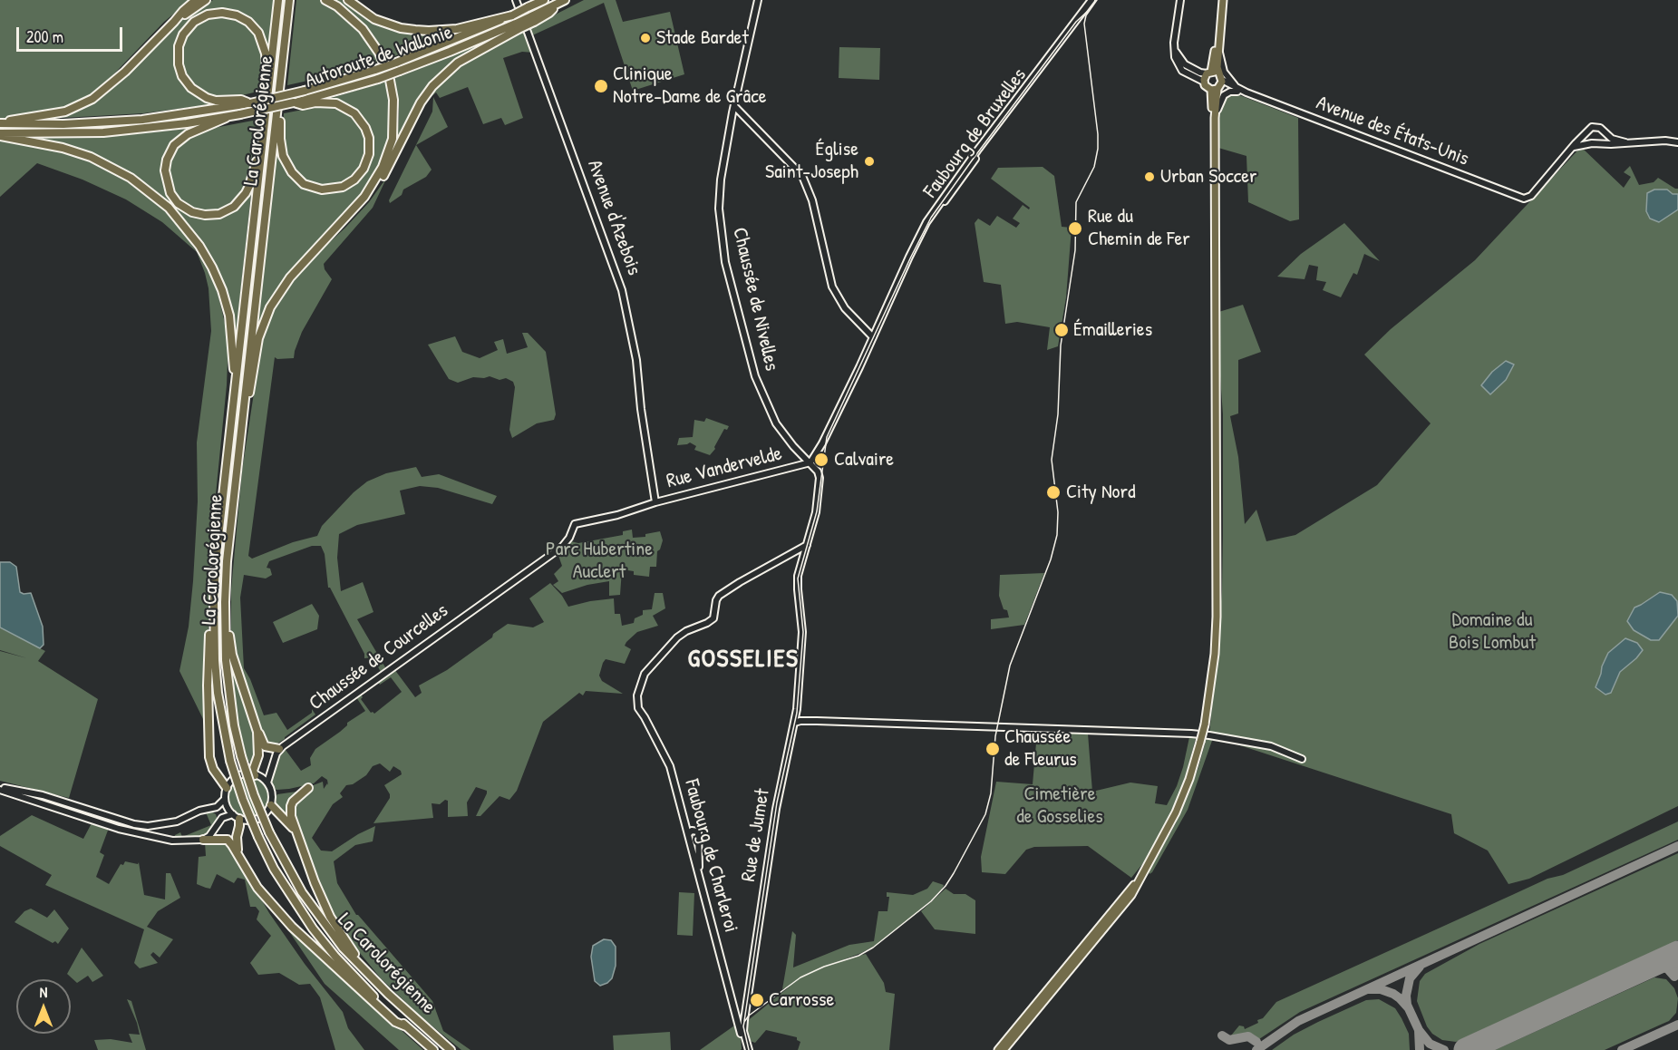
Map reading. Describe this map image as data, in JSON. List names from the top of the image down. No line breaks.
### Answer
{"streets":{"highway":["Autoroute de Wallonie","La Carolorégienne"],"main road":["Avenue des États-Unis","Faubourg de Bruxelles","Avenue d'Azebois","Chaussée de Nivelles","Rue Vandervelde","Chaussée de Courcelles","Rue de Jumet","Faubourg de Charleroi"]},"crossings":[["Faubourg de Bruxelles","Chaussée de Nivelles"],["Faubourg de Bruxelles","Rue Vandervelde"],["Avenue d'Azebois","Rue Vandervelde"],["Chaussée de Nivelles","Rue Vandervelde"],["Chaussée de Nivelles","Rue de Jumet"],["Rue Vandervelde","Chaussée de Courcelles"],["Rue de Jumet","Faubourg de Charleroi"]],"districts":["GOSSELIES"],"parks":["Parc Hubertine Auclert","Domaine du Bois Lombut","Cimetière de Gosselies"],"places":["Stade Bardet","Clinique Notre-Dame de Grâce","Église Saint-Joseph","Urban Soccer","Rue du Chemin de Fer","Émailleries","Calvaire","City Nord","Chaussée de Fleurus","Carrosse"],"scale_bar":"200 m","north":"top"}
